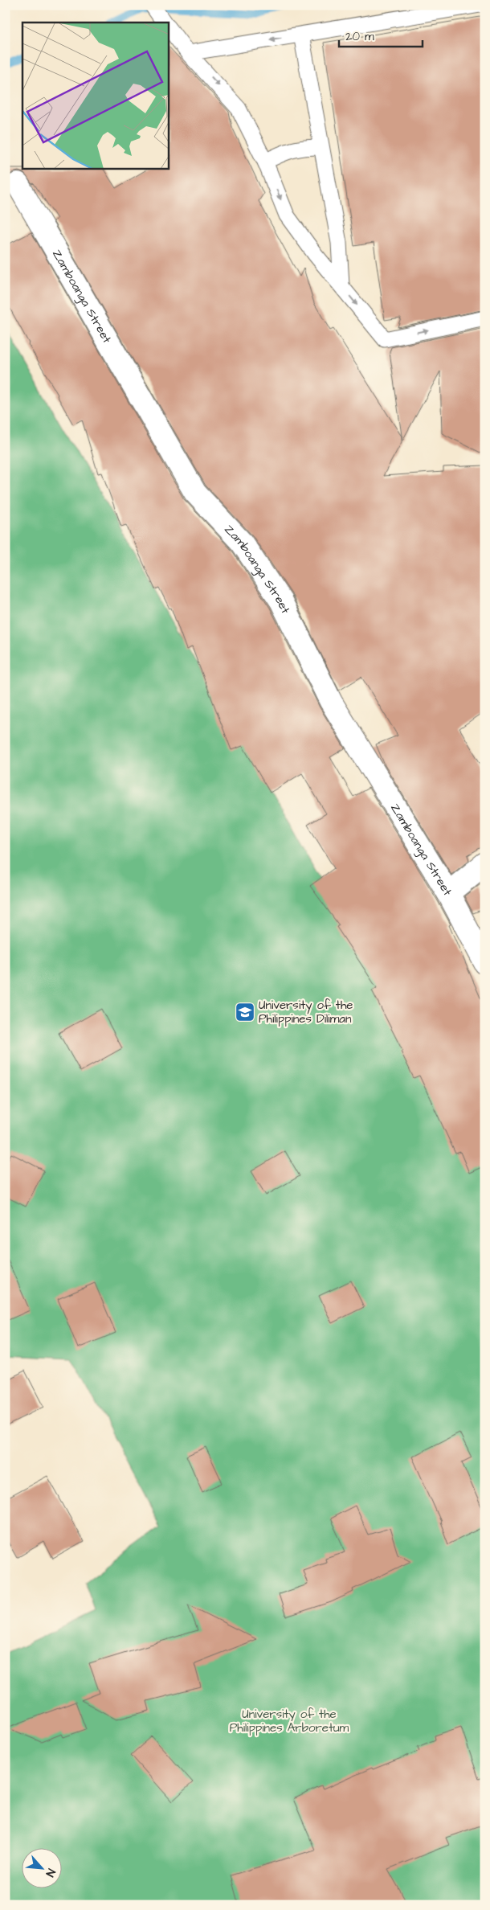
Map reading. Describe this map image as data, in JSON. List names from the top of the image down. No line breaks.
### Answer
{"streets":{"street":["Zamboanga Street"]},"parks":["University of the Philippines Arboretum"],"places":{"school or university":["University of the Philippines Diliman"]},"scale_bar":"20 m","north":"bottom right"}
